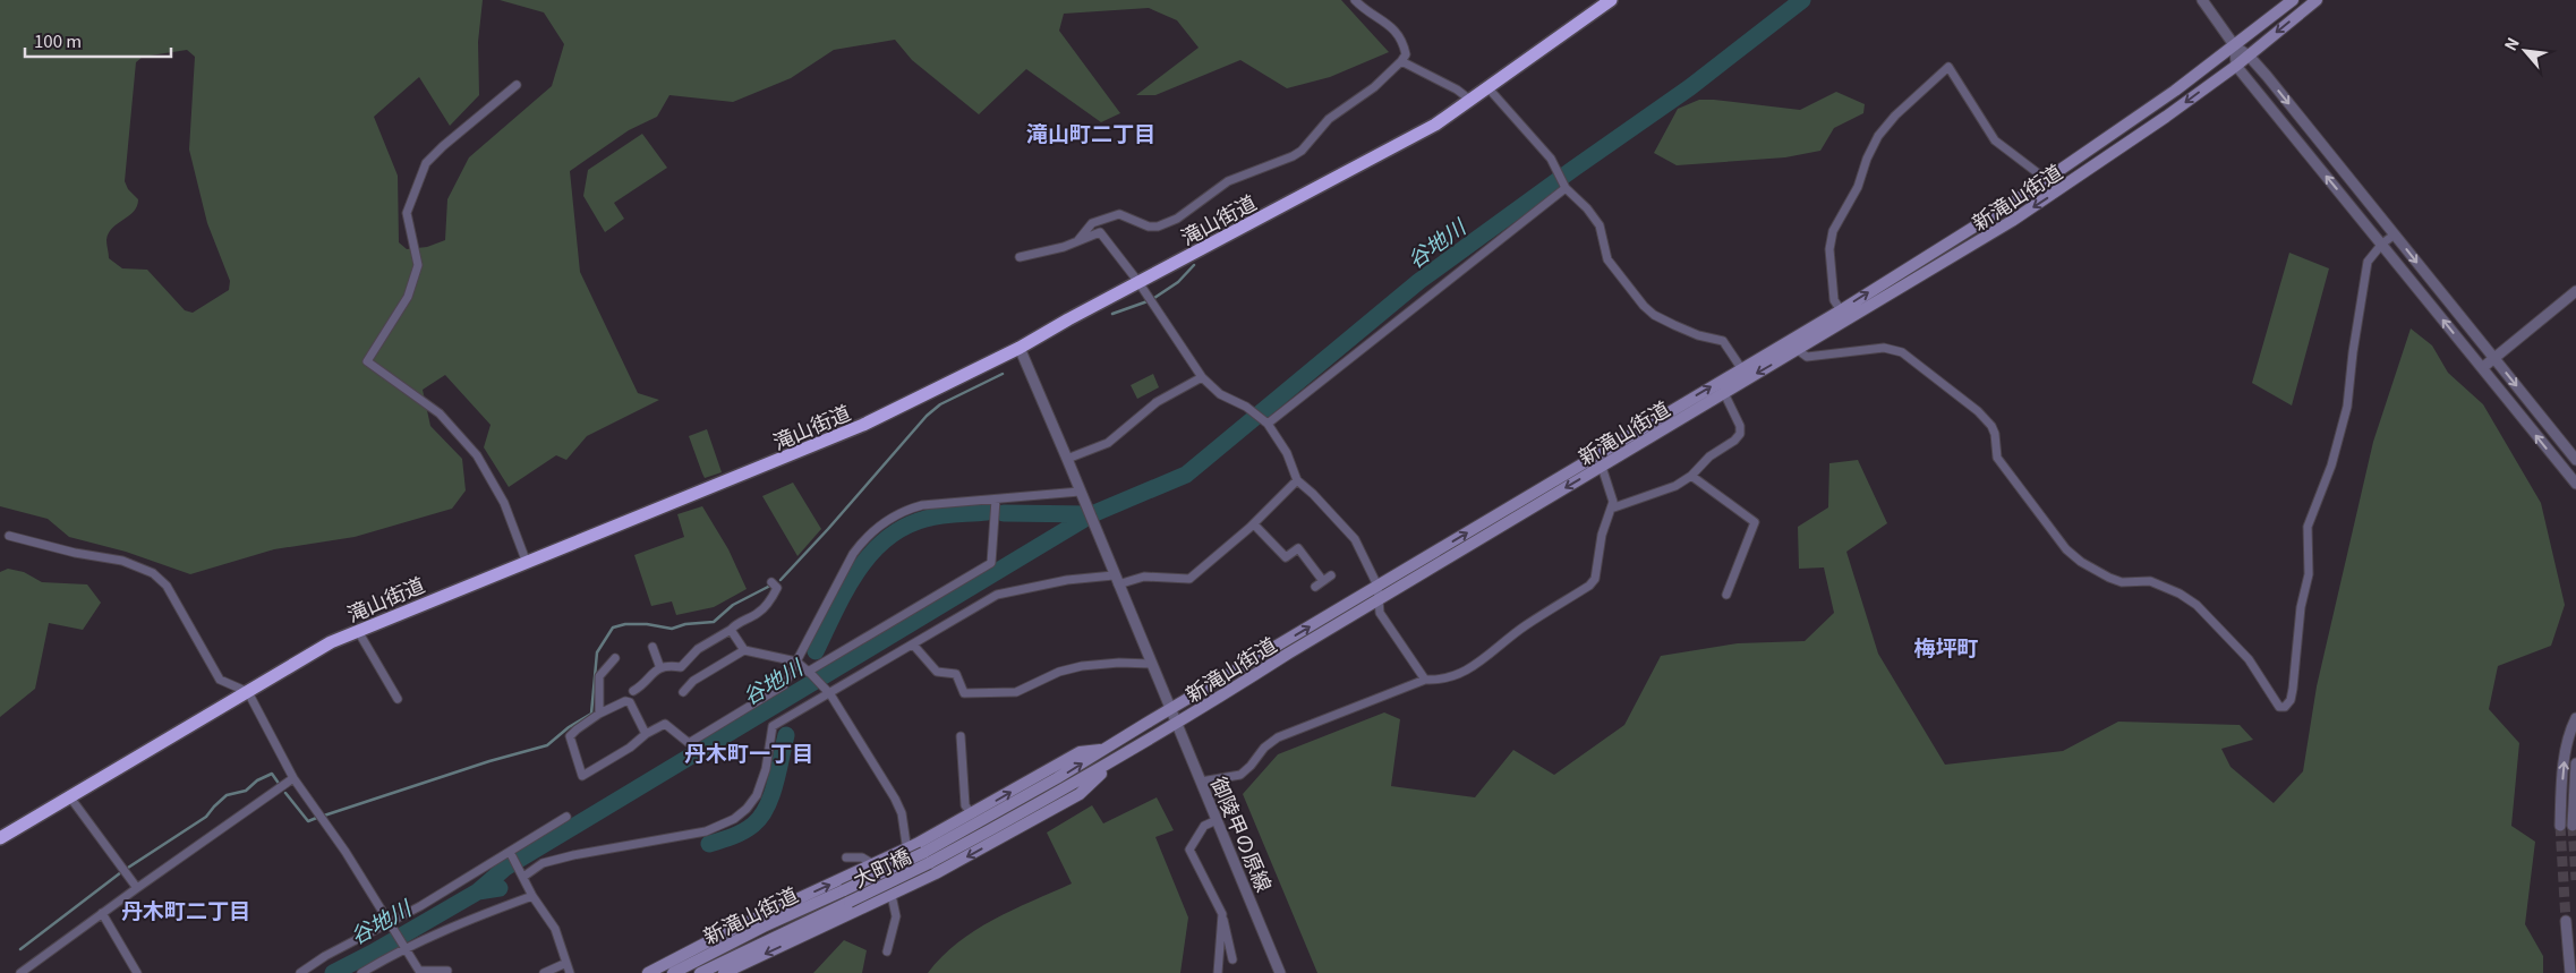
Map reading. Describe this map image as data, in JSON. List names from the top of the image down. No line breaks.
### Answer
{"streets":{"highway":["滝山街道"],"main road":["新滝山街道","大町橋"],"street":["御陵甲の原線"]},"crossings":[["新滝山街道","御陵甲の原線"],["新滝山街道","大町橋"],["滝山街道","御陵甲の原線"]],"districts":["滝山町二丁目","梅坪町","丹木町一丁目","丹木町二丁目"],"water":["谷地川"],"scale_bar":"100 m","north":"top left"}
